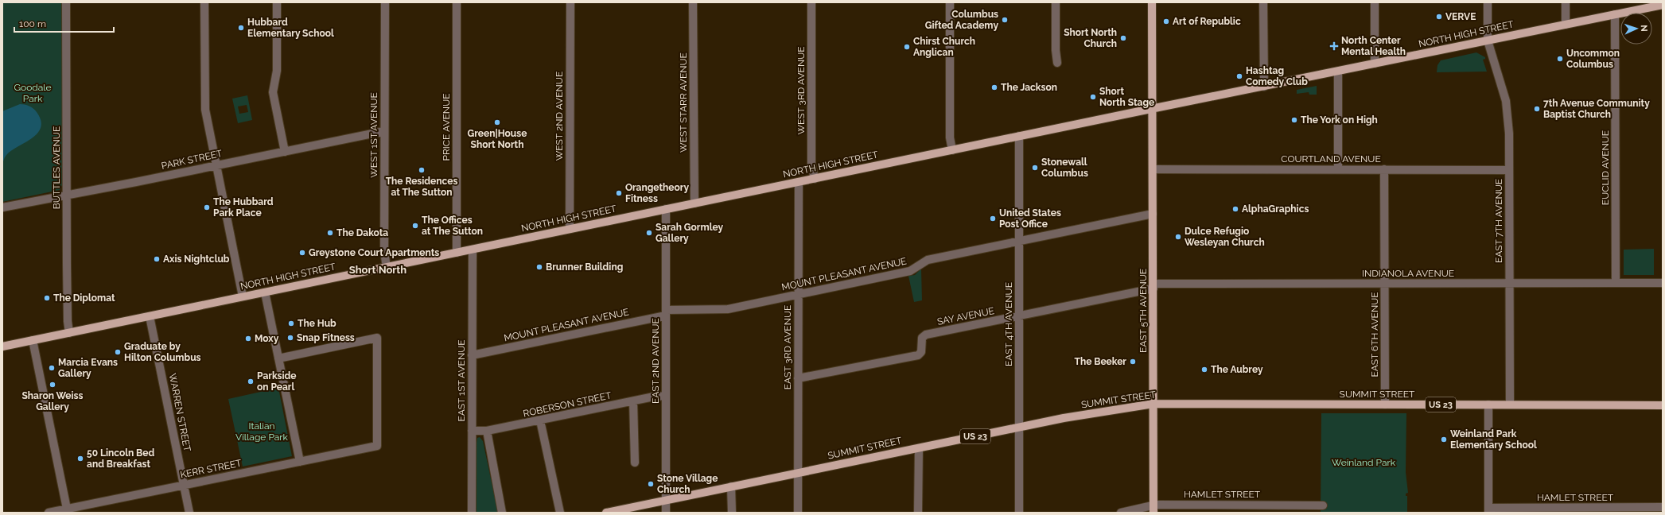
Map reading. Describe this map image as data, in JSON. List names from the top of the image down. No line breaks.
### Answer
{"streets":{"main road":["NORTH HIGH STREET","EAST 5TH AVENUE","SUMMIT STREET","US 23"],"street":["WEST 3RD AVENUE","WEST STARR AVENUE","WEST 2ND AVENUE","PRICE AVENUE","WEST 1ST AVENUE","COURTLAND AVENUE","PARK STREET","BUTTLES AVENUE","EUCLID AVENUE","EAST 7TH AVENUE","INDIANOLA AVENUE","MOUNT PLEASANT AVENUE","SAY AVENUE","EAST 4TH AVENUE","EAST 6TH AVENUE","EAST 3RD AVENUE","EAST 2ND AVENUE","EAST 1ST AVENUE","ROBERSON STREET","WARREN STREET","KERR STREET","HAMLET STREET"]},"crossings":[["NORTH HIGH STREET","WEST 3RD AVENUE"],["NORTH HIGH STREET","WEST STARR AVENUE"],["NORTH HIGH STREET","WEST 2ND AVENUE"],["NORTH HIGH STREET","PRICE AVENUE"],["NORTH HIGH STREET","WEST 1ST AVENUE"],["NORTH HIGH STREET","BUTTLES AVENUE"],["NORTH HIGH STREET","EUCLID AVENUE"],["NORTH HIGH STREET","EAST 7TH AVENUE"],["NORTH HIGH STREET","EAST 5TH AVENUE"],["NORTH HIGH STREET","EAST 4TH AVENUE"],["NORTH HIGH STREET","EAST 3RD AVENUE"],["NORTH HIGH STREET","EAST 2ND AVENUE"],["NORTH HIGH STREET","EAST 1ST AVENUE"],["NORTH HIGH STREET","WARREN STREET"],["WEST 1ST AVENUE","PARK STREET"],["COURTLAND AVENUE","EAST 7TH AVENUE"],["COURTLAND AVENUE","EAST 5TH AVENUE"],["COURTLAND AVENUE","EAST 6TH AVENUE"],["PARK STREET","BUTTLES AVENUE"],["EUCLID AVENUE","INDIANOLA AVENUE"],["EAST 7TH AVENUE","INDIANOLA AVENUE"],["EAST 7TH AVENUE","SUMMIT STREET"],["INDIANOLA AVENUE","EAST 5TH AVENUE"],["INDIANOLA AVENUE","SAY AVENUE"],["INDIANOLA AVENUE","EAST 6TH AVENUE"],["MOUNT PLEASANT AVENUE","EAST 5TH AVENUE"],["MOUNT PLEASANT AVENUE","EAST 4TH AVENUE"],["MOUNT PLEASANT AVENUE","EAST 3RD AVENUE"],["MOUNT PLEASANT AVENUE","EAST 2ND AVENUE"],["MOUNT PLEASANT AVENUE","EAST 1ST AVENUE"],["EAST 5TH AVENUE","SAY AVENUE"],["EAST 5TH AVENUE","SUMMIT STREET"],["EAST 5TH AVENUE","HAMLET STREET"],["SAY AVENUE","EAST 4TH AVENUE"],["SAY AVENUE","EAST 3RD AVENUE"],["EAST 4TH AVENUE","SUMMIT STREET"],["EAST 6TH AVENUE","SUMMIT STREET"],["EAST 3RD AVENUE","SUMMIT STREET"],["EAST 2ND AVENUE","SUMMIT STREET"],["EAST 2ND AVENUE","ROBERSON STREET"],["EAST 1ST AVENUE","ROBERSON STREET"],["WARREN STREET","KERR STREET"]],"districts":["Short North"],"parks":["Goodale Park","Italian Village Park","Weinland Park"],"places":{"other":["VERVE","Columbus Gifted Academy","Art of Republic","Hubbard Elementary School","Short North Church","Chirst Church Anglican","Uncommon Columbus","Hashtag Comedy Club","The Jackson","Short North Stage","7th Avenue Community Baptist Church","The York on High","Green|House Short North","Stonewall Columbus","The Residences at The Sutton","Orangetheory Fitness","The Hubbard Park Place","AlphaGraphics","United States Post Office","The Offices at The Sutton","The Dakota","Sarah Gormley Gallery","Dulce Refugio Wesleyan Church","Greystone Court Apartments","Axis Nightclub","Brunner Building","The Diplomat","The Hub","Snap Fitness","Moxy","Graduate by Hilton Columbus","The Beeker","Marcia Evans Gallery","The Aubrey","Parkside on Pearl","Sharon Weiss Gallery","Weinland Park Elementary School","50 Lincoln Bed and Breakfast","Stone Village Church"],"health":["North Center Mental Health"]},"scale_bar":"100 m","north":"right"}
